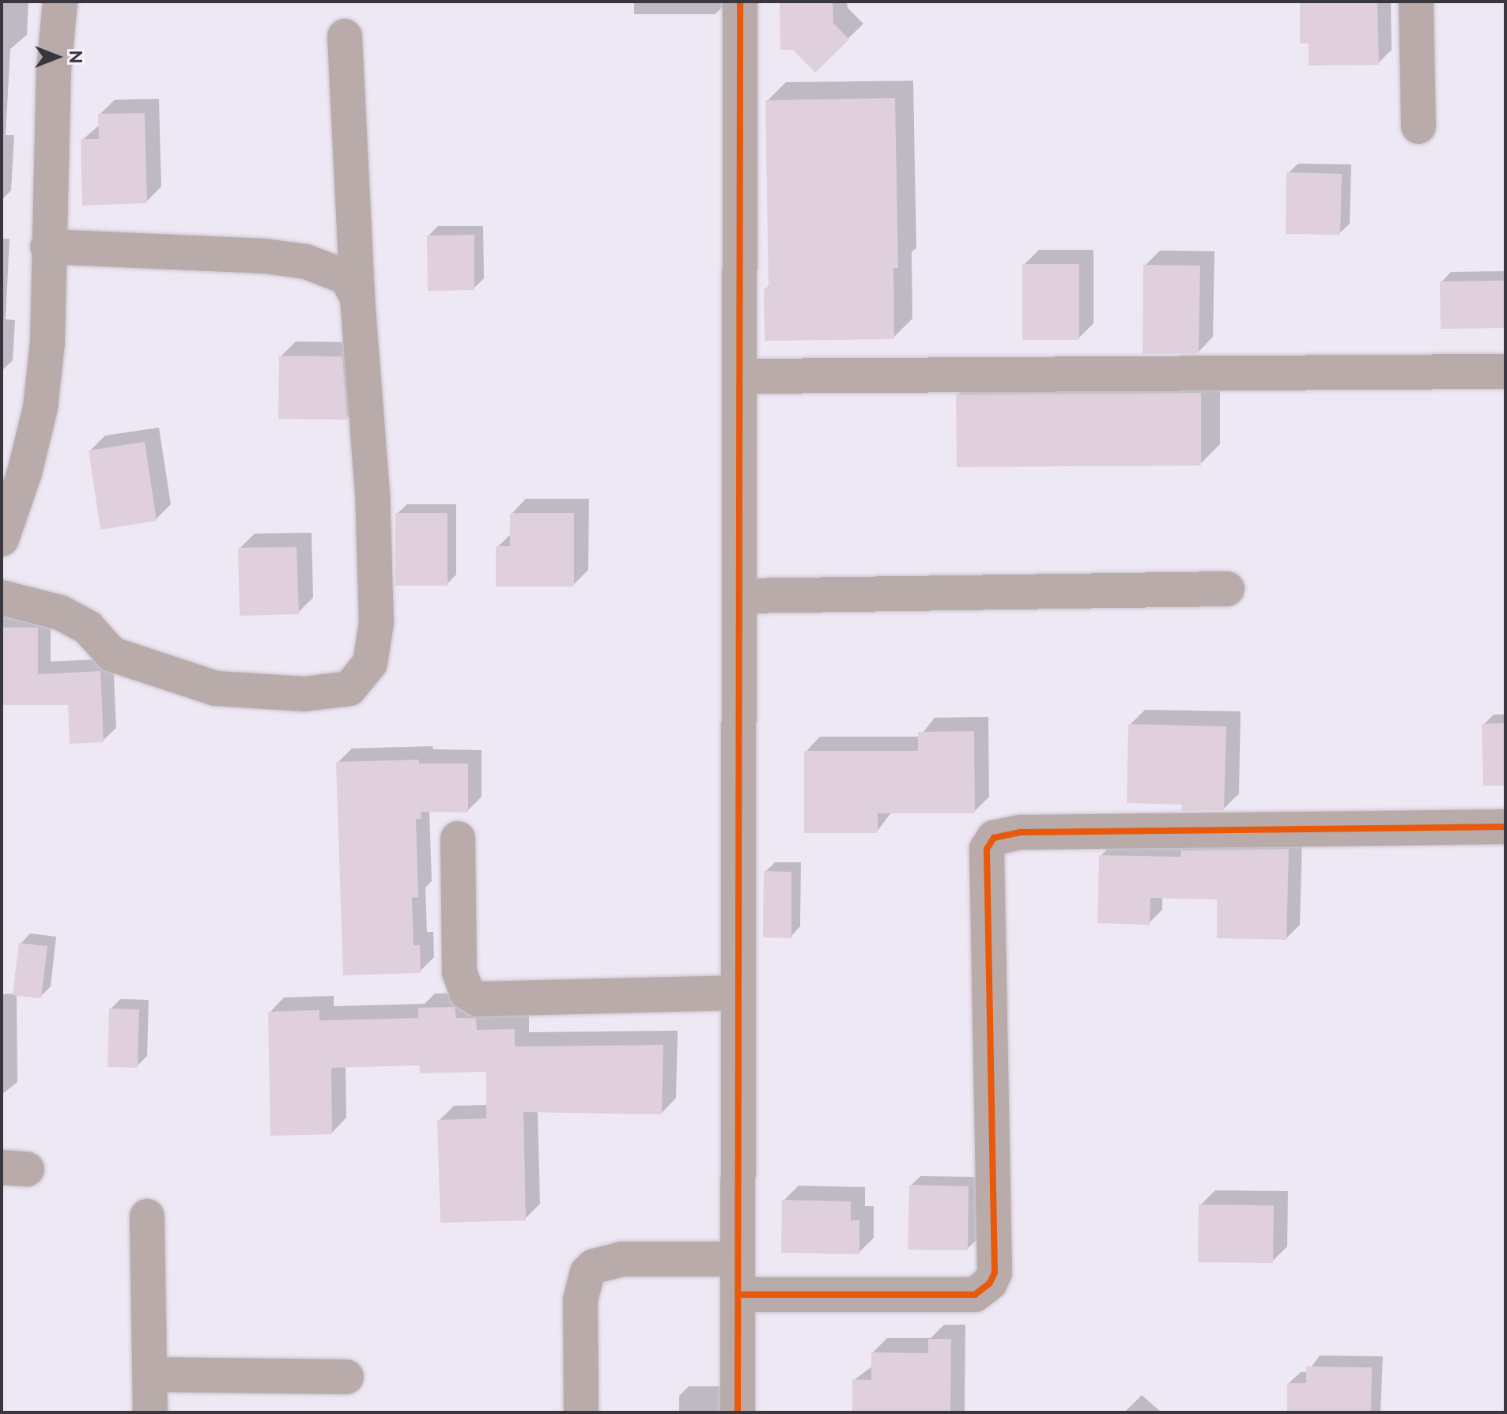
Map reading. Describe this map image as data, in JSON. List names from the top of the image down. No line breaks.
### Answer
{"north":"right"}
